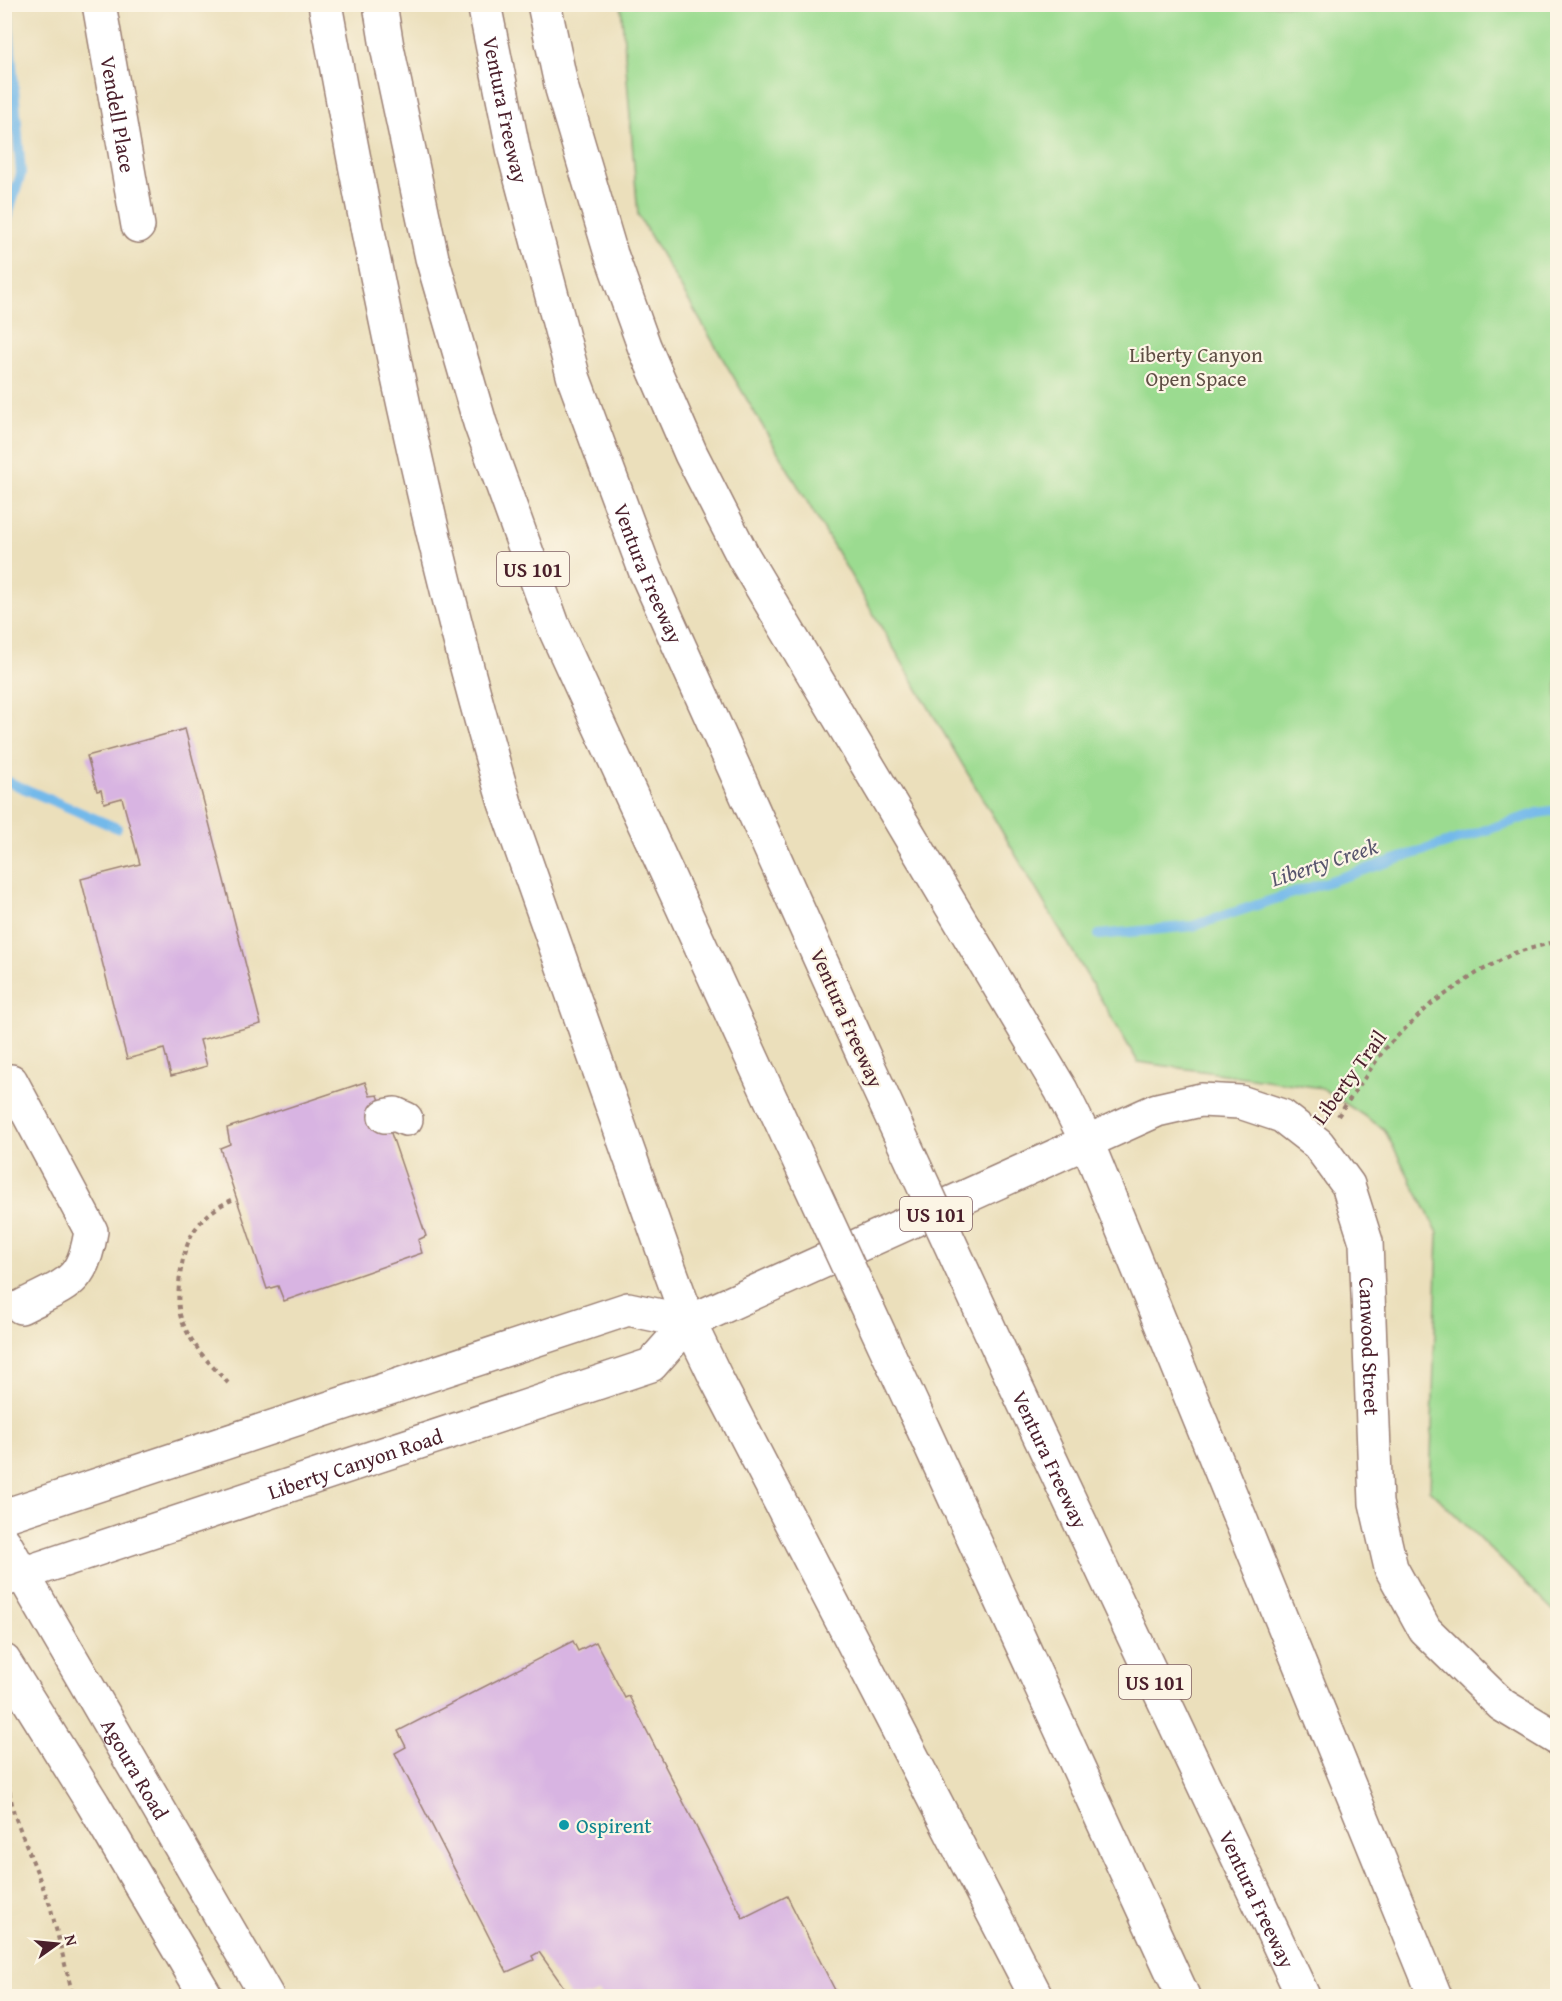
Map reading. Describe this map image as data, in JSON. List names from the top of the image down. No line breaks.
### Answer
{"streets":{"main road":["Ventura Freeway","Vendell Place","US 101","Canwood Street","Liberty Canyon Road","Agoura Road"],"path":["Liberty Trail"]},"crossings":[["Liberty Trail","Canwood Street"],["Canwood Street","Liberty Canyon Road"],["Liberty Canyon Road","Agoura Road"]],"water":["Liberty Creek"],"parks":["Liberty Canyon Open Space"],"places":["Ospirent"],"north":"right"}
